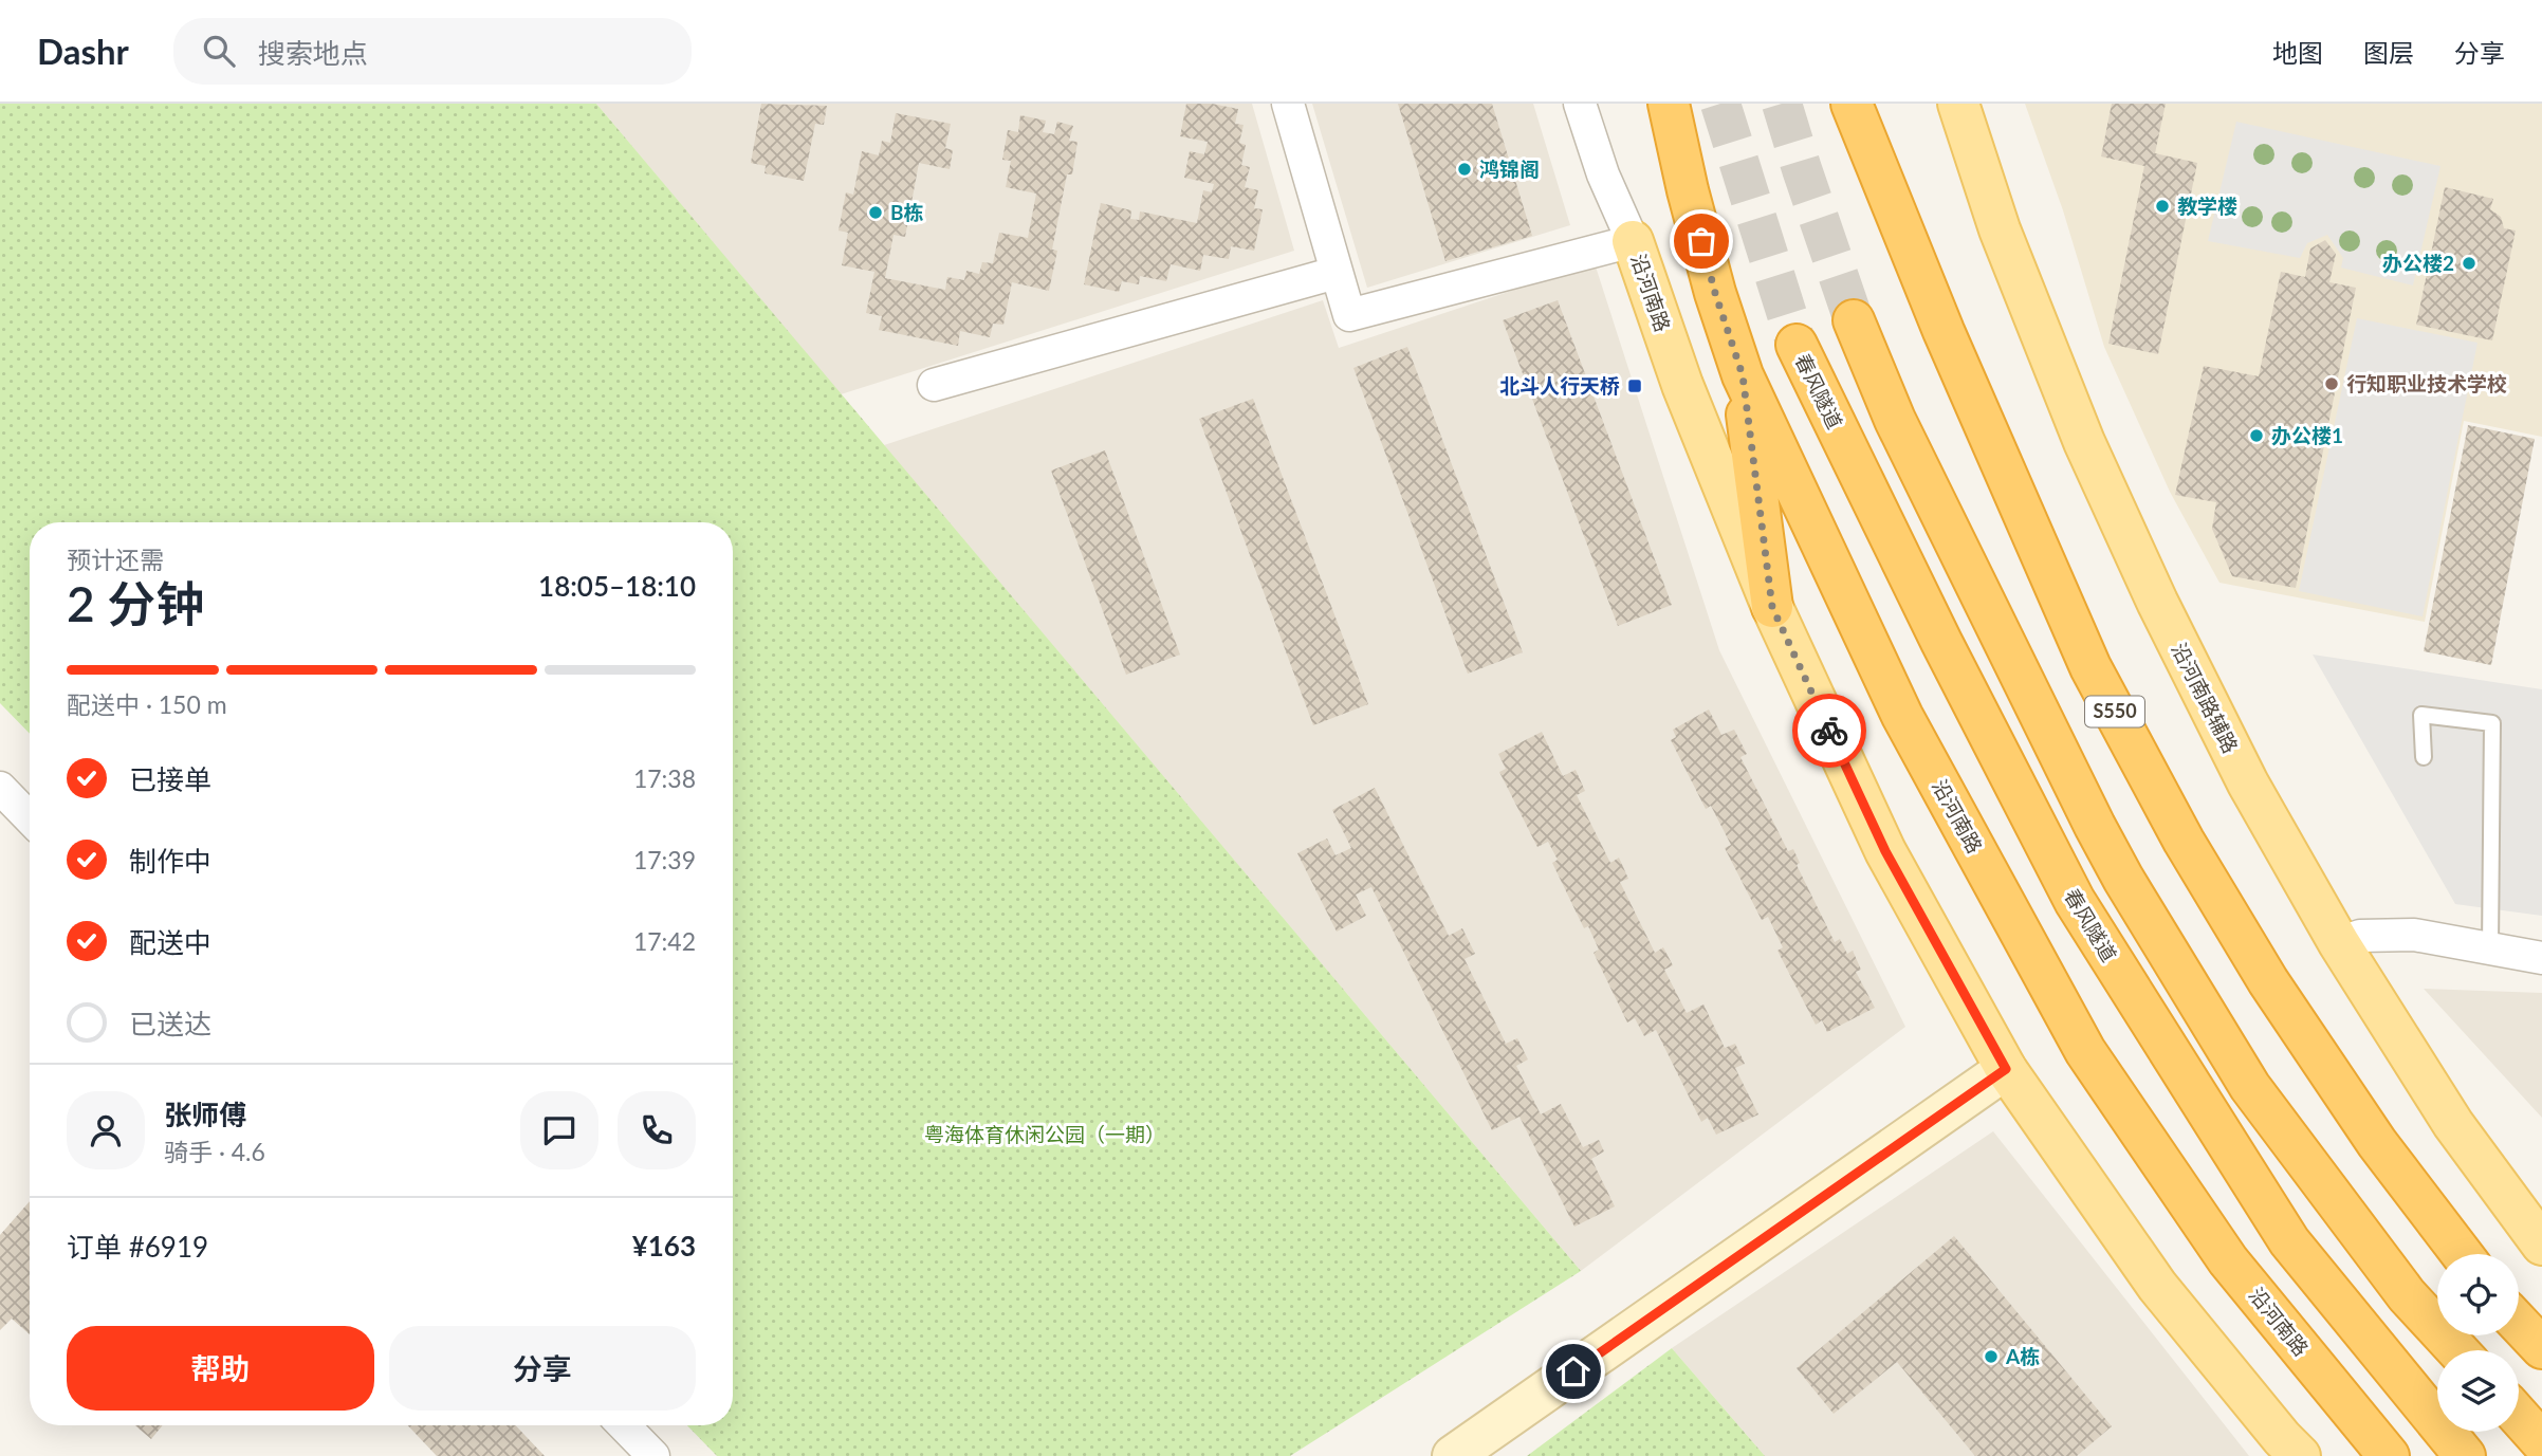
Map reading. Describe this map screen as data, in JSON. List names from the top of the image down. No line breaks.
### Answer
{"streets":{"highway":["沿河南路","春风隧道","S550"],"main road":["沿河南路辅路"]},"parks":["粤海体育休闲公园（一期）"],"places":{"other":["鸿锦阁","教学楼","B栋","办公楼2","行知职业技术学校","办公楼1","A栋"],"transit":["北斗人行天桥"]},"page":{"header":"Dashr","search":"搜索地点","nav":["地图","图层","分享"],"heading":["2 分钟","预计还需","18:05–18:10"],"panel":["张师傅","骑手 · 4.6","订单 #6919","¥163"],"bar":"配送中 · 150 m","list":[["已接单","17:38"],["制作中","17:39"],["配送中","17:42"],"已送达"],"buttons":["帮助","分享"]}}
